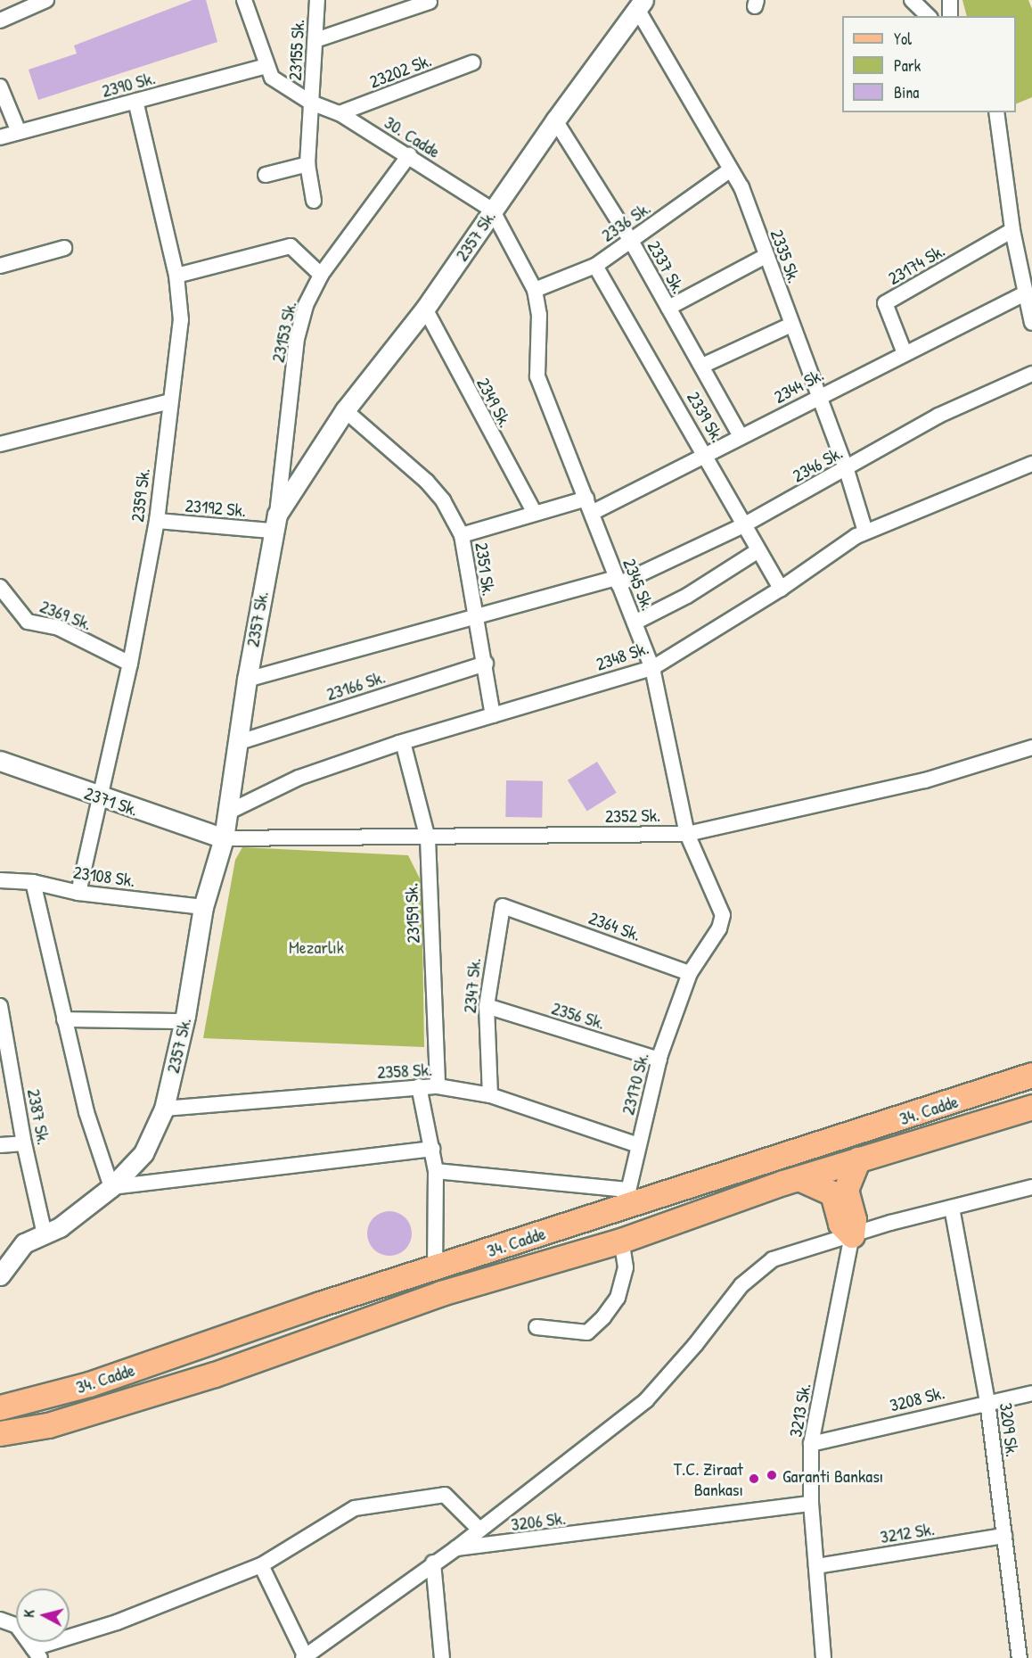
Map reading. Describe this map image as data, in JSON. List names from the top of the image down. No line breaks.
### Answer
{"streets":{"main road":["34. Cadde"],"street":["23155 Sk.","23202 Sk.","2390 Sk.","30. Cadde","2336 Sk.","2357 Sk.","2335 Sk.","23174 Sk.","2337 Sk.","23153 Sk.","2344 Sk.","2349 Sk.","2339 Sk.","2346 Sk.","2359 Sk.","23192 Sk.","2351 Sk.","2345 Sk.","2369 Sk.","2348 Sk.","23166 Sk.","2371 Sk.","2352 Sk.","23108 Sk.","23159 Sk.","2364 Sk.","2347 Sk.","2356 Sk.","2358 Sk.","23170 Sk.","2387 Sk.","3208 Sk.","3213 Sk.","3209 Sk.","3206 Sk.","3212 Sk."]},"crossings":[["23155 Sk.","2390 Sk."],["23155 Sk.","30. Cadde"],["23202 Sk.","30. Cadde"],["2390 Sk.","2359 Sk."],["30. Cadde","2357 Sk."],["30. Cadde","23153 Sk."],["30. Cadde","2345 Sk."],["2336 Sk.","2335 Sk."],["2336 Sk.","2337 Sk."],["2336 Sk.","2339 Sk."],["2336 Sk.","2345 Sk."],["2357 Sk.","2335 Sk."],["2357 Sk.","2337 Sk."],["2357 Sk.","23153 Sk."],["2357 Sk.","2349 Sk."],["2357 Sk.","2346 Sk."],["2357 Sk.","23192 Sk."],["2357 Sk.","2351 Sk."],["2357 Sk.","2345 Sk."],["2357 Sk.","2348 Sk."],["2357 Sk.","23166 Sk."],["2357 Sk.","2371 Sk."],["2357 Sk.","2352 Sk."],["2357 Sk.","23108 Sk."],["2357 Sk.","2358 Sk."],["2357 Sk.","2387 Sk."],["2335 Sk.","2344 Sk."],["2335 Sk.","2346 Sk."],["2335 Sk.","2348 Sk."],["23174 Sk.","2344 Sk."],["2337 Sk.","2344 Sk."],["23153 Sk.","23192 Sk."],["2344 Sk.","2339 Sk."],["2344 Sk.","2345 Sk."],["2339 Sk.","2346 Sk."],["2339 Sk.","2348 Sk."],["2346 Sk.","2351 Sk."],["2346 Sk.","2345 Sk."],["2359 Sk.","23192 Sk."],["2359 Sk.","2369 Sk."],["2359 Sk.","2371 Sk."],["2359 Sk.","23108 Sk."],["2351 Sk.","2348 Sk."],["2351 Sk.","23166 Sk."],["2345 Sk.","2348 Sk."],["2345 Sk.","2352 Sk."],["2345 Sk.","2364 Sk."],["2345 Sk.","23170 Sk."],["2348 Sk.","23159 Sk."],["2371 Sk.","2352 Sk."],["2352 Sk.","23159 Sk."],["23159 Sk.","2358 Sk."],["2364 Sk.","2347 Sk."],["2364 Sk.","23170 Sk."],["2347 Sk.","2356 Sk."],["2347 Sk.","2358 Sk."],["2356 Sk.","23170 Sk."],["2358 Sk.","23170 Sk."],["23170 Sk.","34. Cadde"],["3208 Sk.","3213 Sk."],["3208 Sk.","3209 Sk."],["3213 Sk.","3206 Sk."],["3213 Sk.","3212 Sk."],["3209 Sk.","3212 Sk."]],"parks":["Mezarlık"],"places":["Garanti Bankası","T.C. Ziraat Bankası"],"legend":["Yol","Park","Bina"],"north":"left"}
